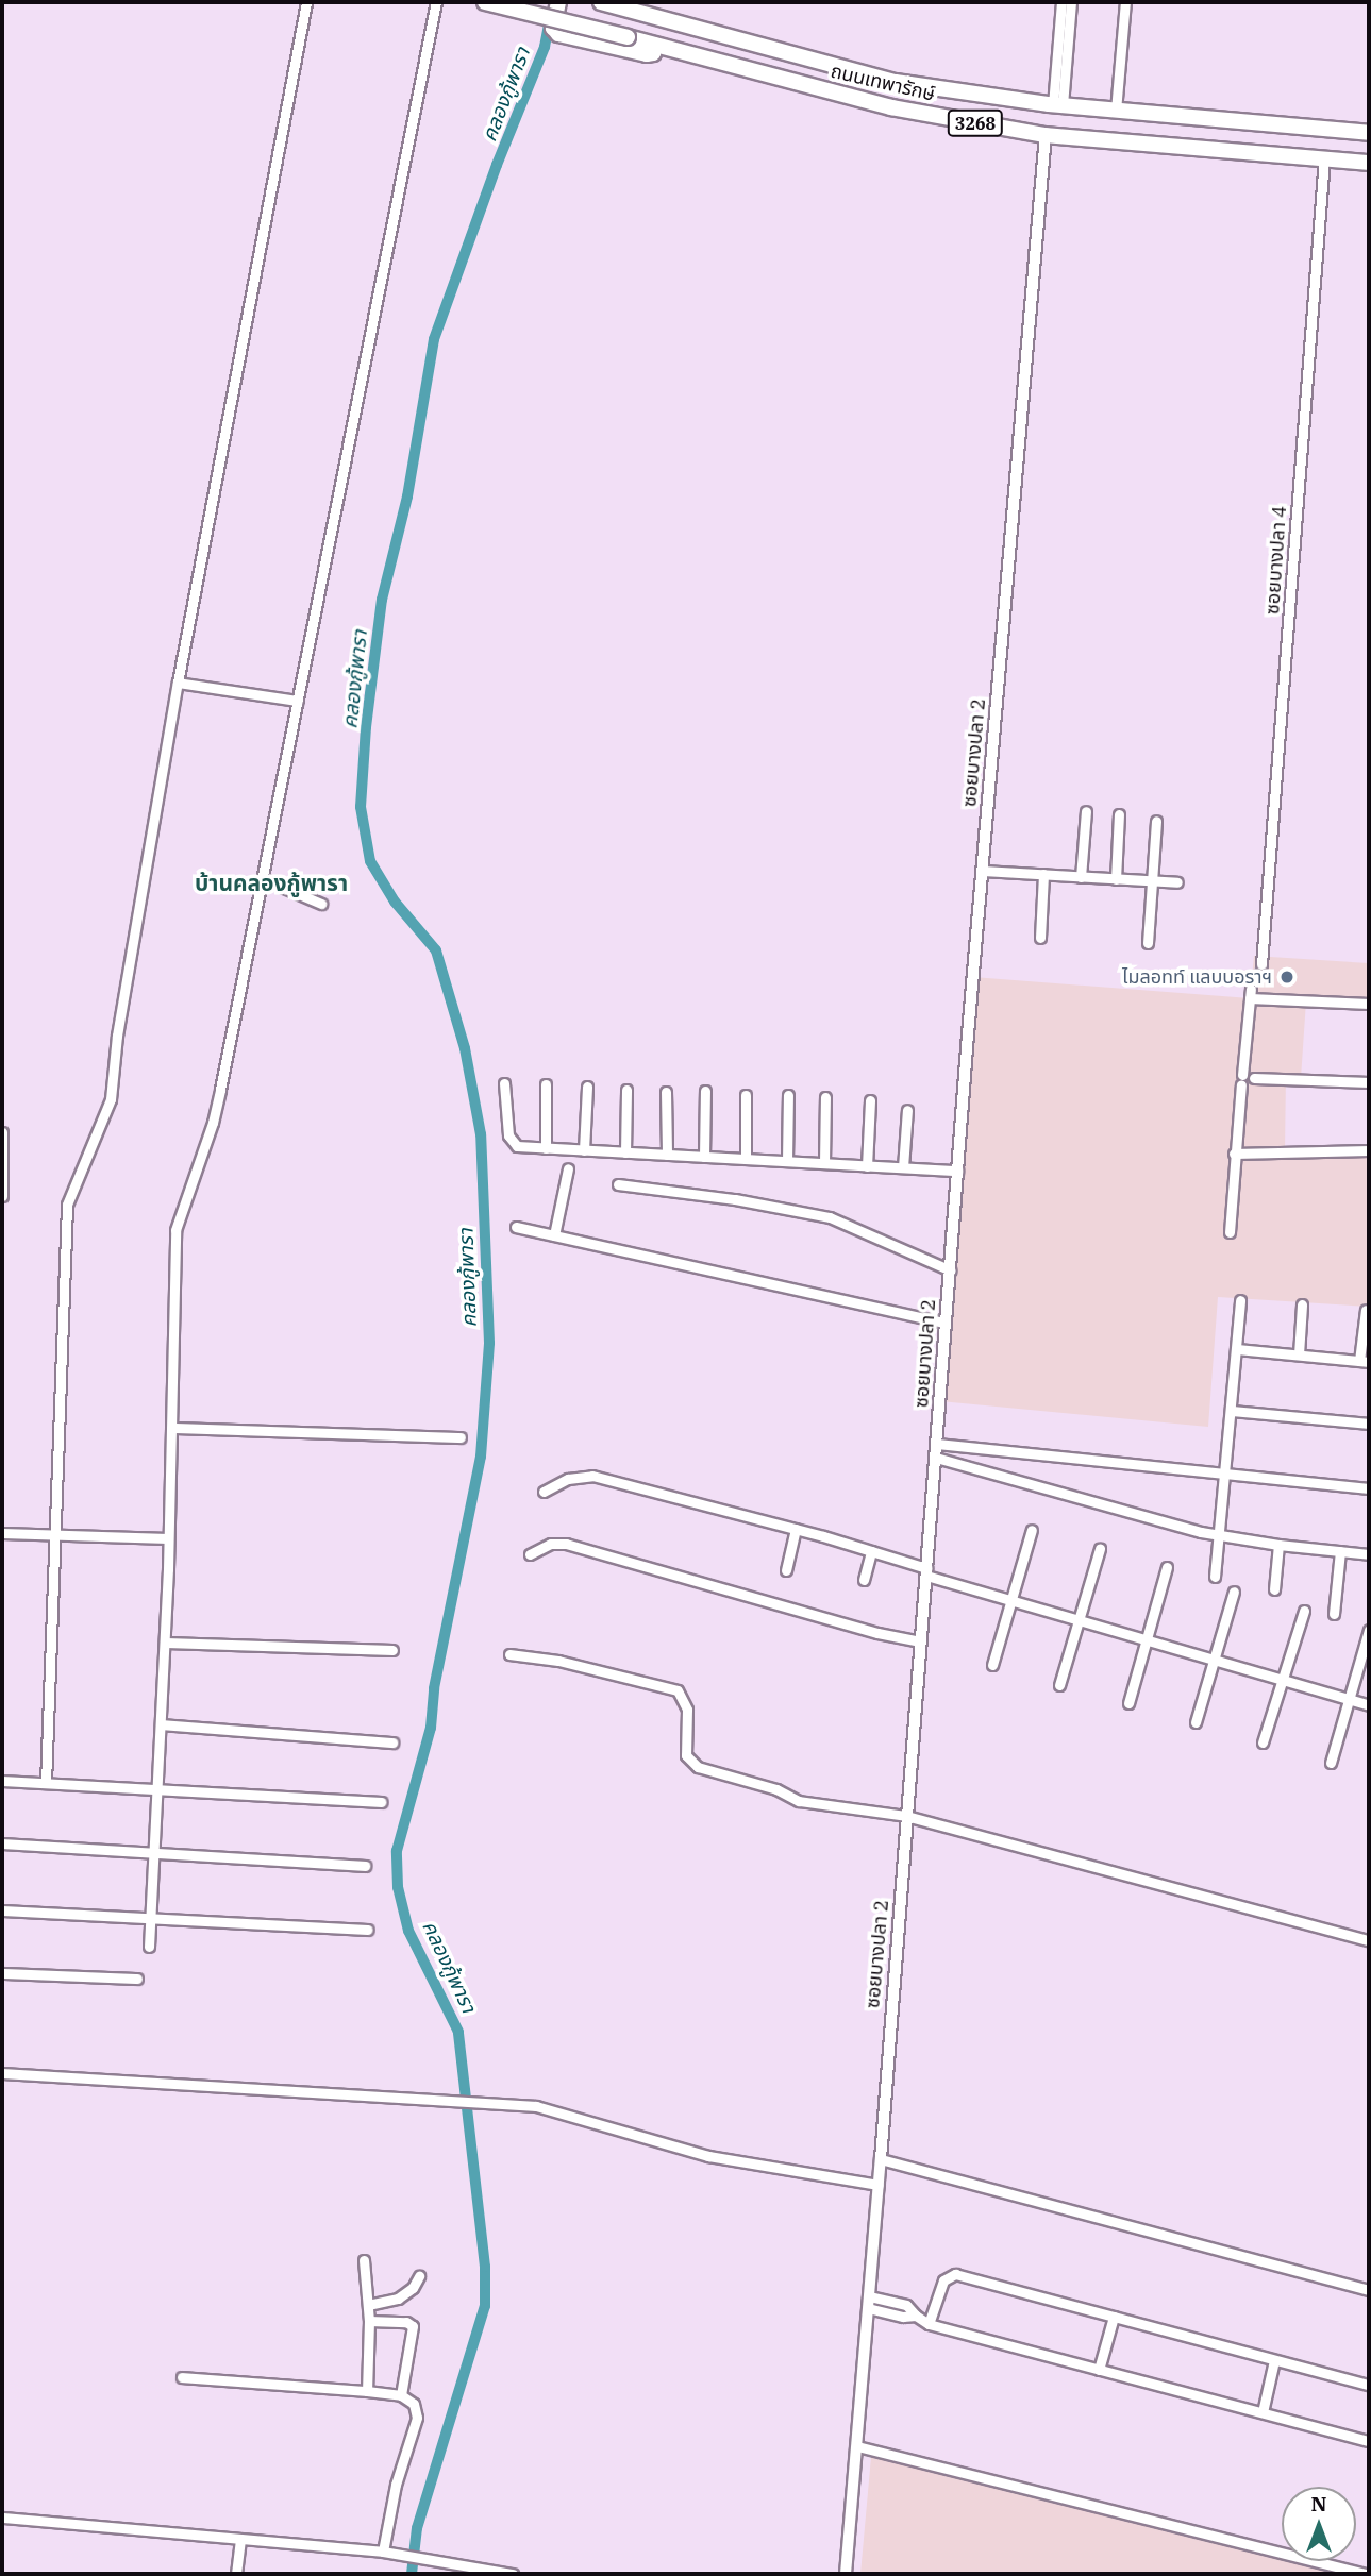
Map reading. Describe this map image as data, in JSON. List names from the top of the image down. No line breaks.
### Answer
{"streets":{"main road":["ถนนเทพารักษ์","3268"],"street":["ซอยบางปลา 4","ซอยบางปลา 2"]},"crossings":[["ถนนเทพารักษ์","ซอยบางปลา 4"],["ถนนเทพารักษ์","ซอยบางปลา 2"]],"districts":["บ้านคลองกู้พารา"],"water":["คลองกู้พารา"],"places":["ไมลอทท์ แลบบอราฯ"],"north":"top"}
